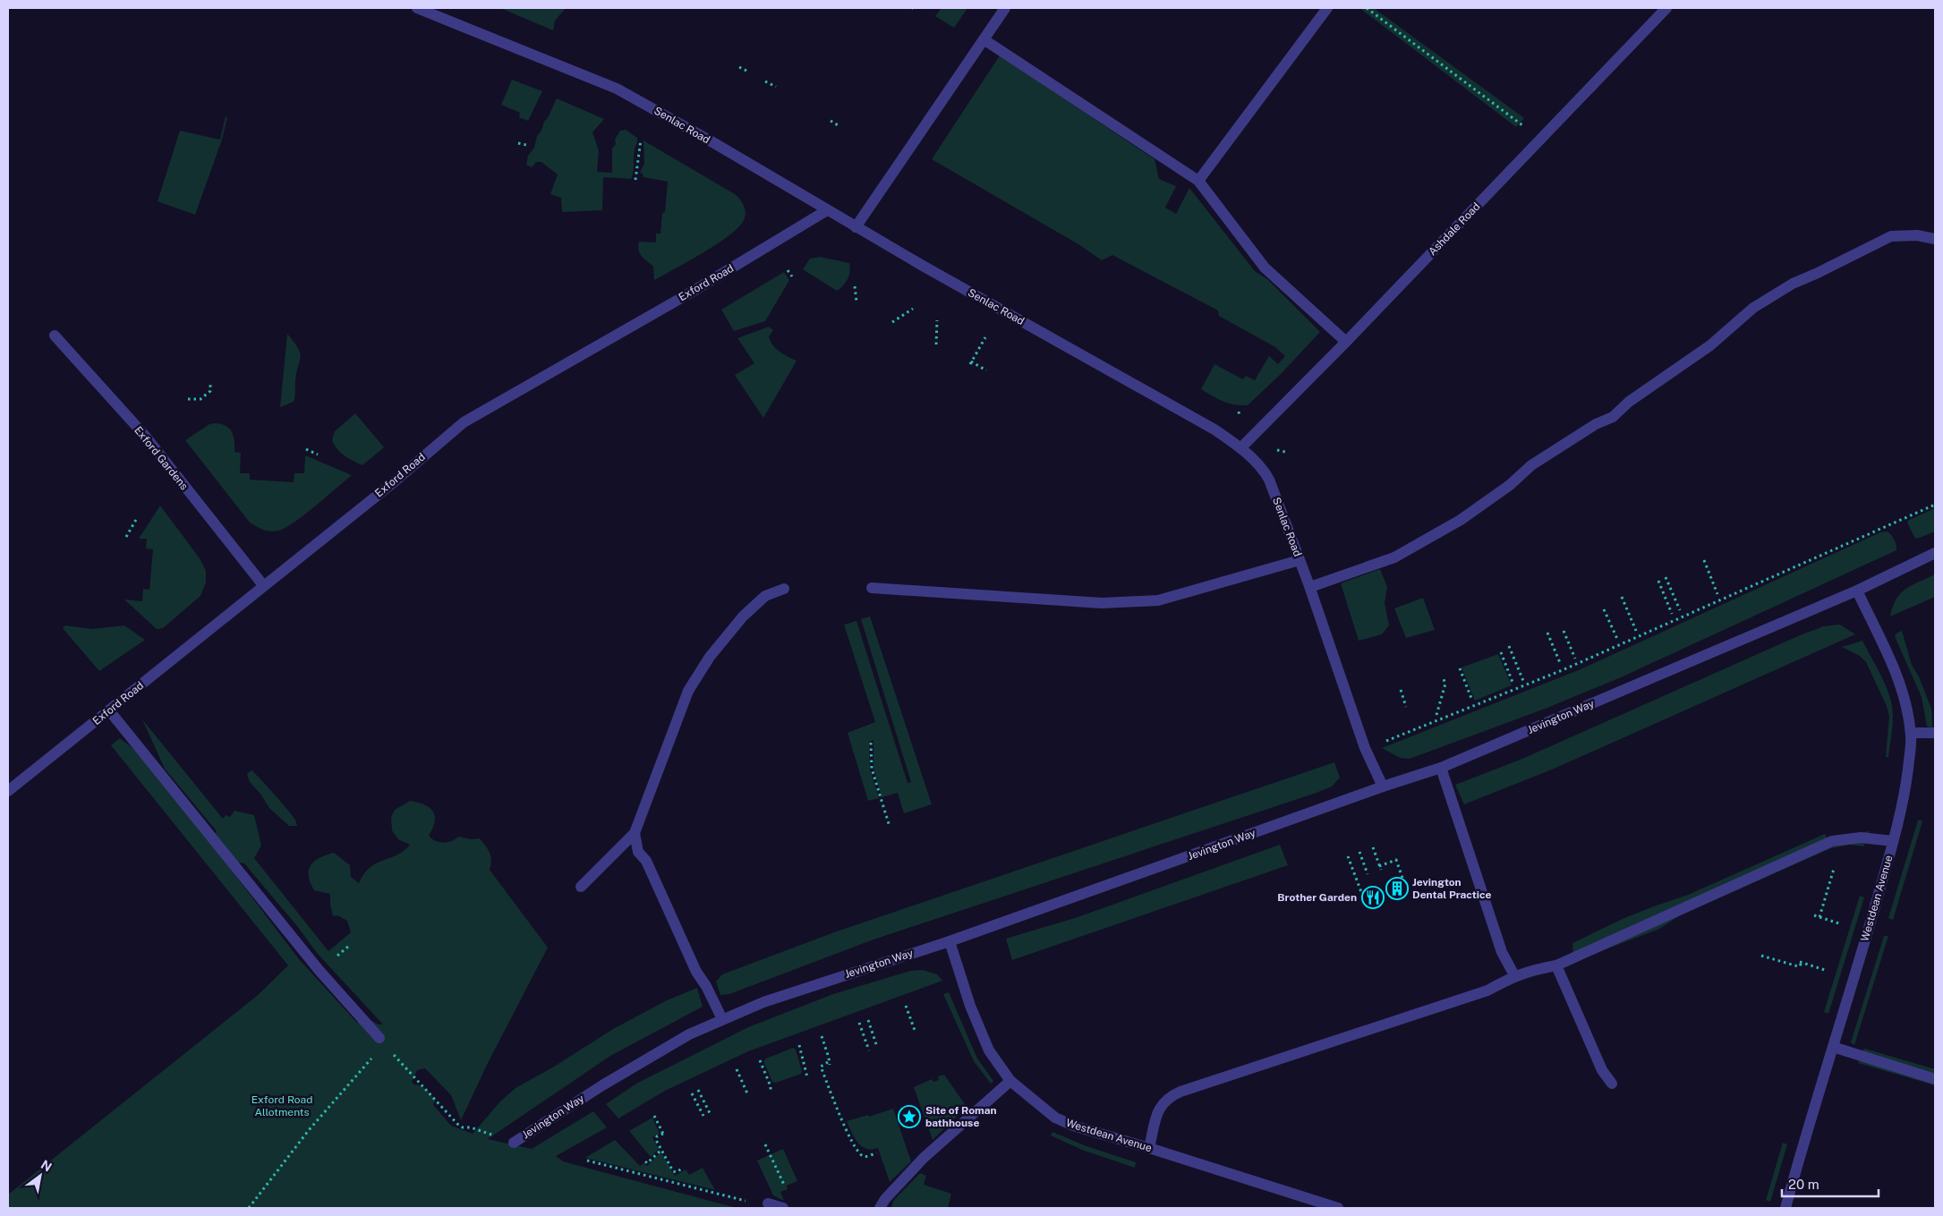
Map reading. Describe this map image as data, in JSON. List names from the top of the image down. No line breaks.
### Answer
{"streets":{"street":["Senlac Road","Ashdale Road","Exford Road","Exford Gardens","Jevington Way","Westdean Avenue"]},"crossings":[["Senlac Road","Ashdale Road"],["Senlac Road","Exford Road"],["Senlac Road","Jevington Way"],["Exford Road","Exford Gardens"],["Jevington Way","Westdean Avenue"]],"parks":["Exford Road Allotments"],"places":{"building":["Jevington Dental Practice"],"restaurant":["Brother Garden"],"place":["Site of Roman bathhouse"]},"scale_bar":"20 m","north":"top right"}
